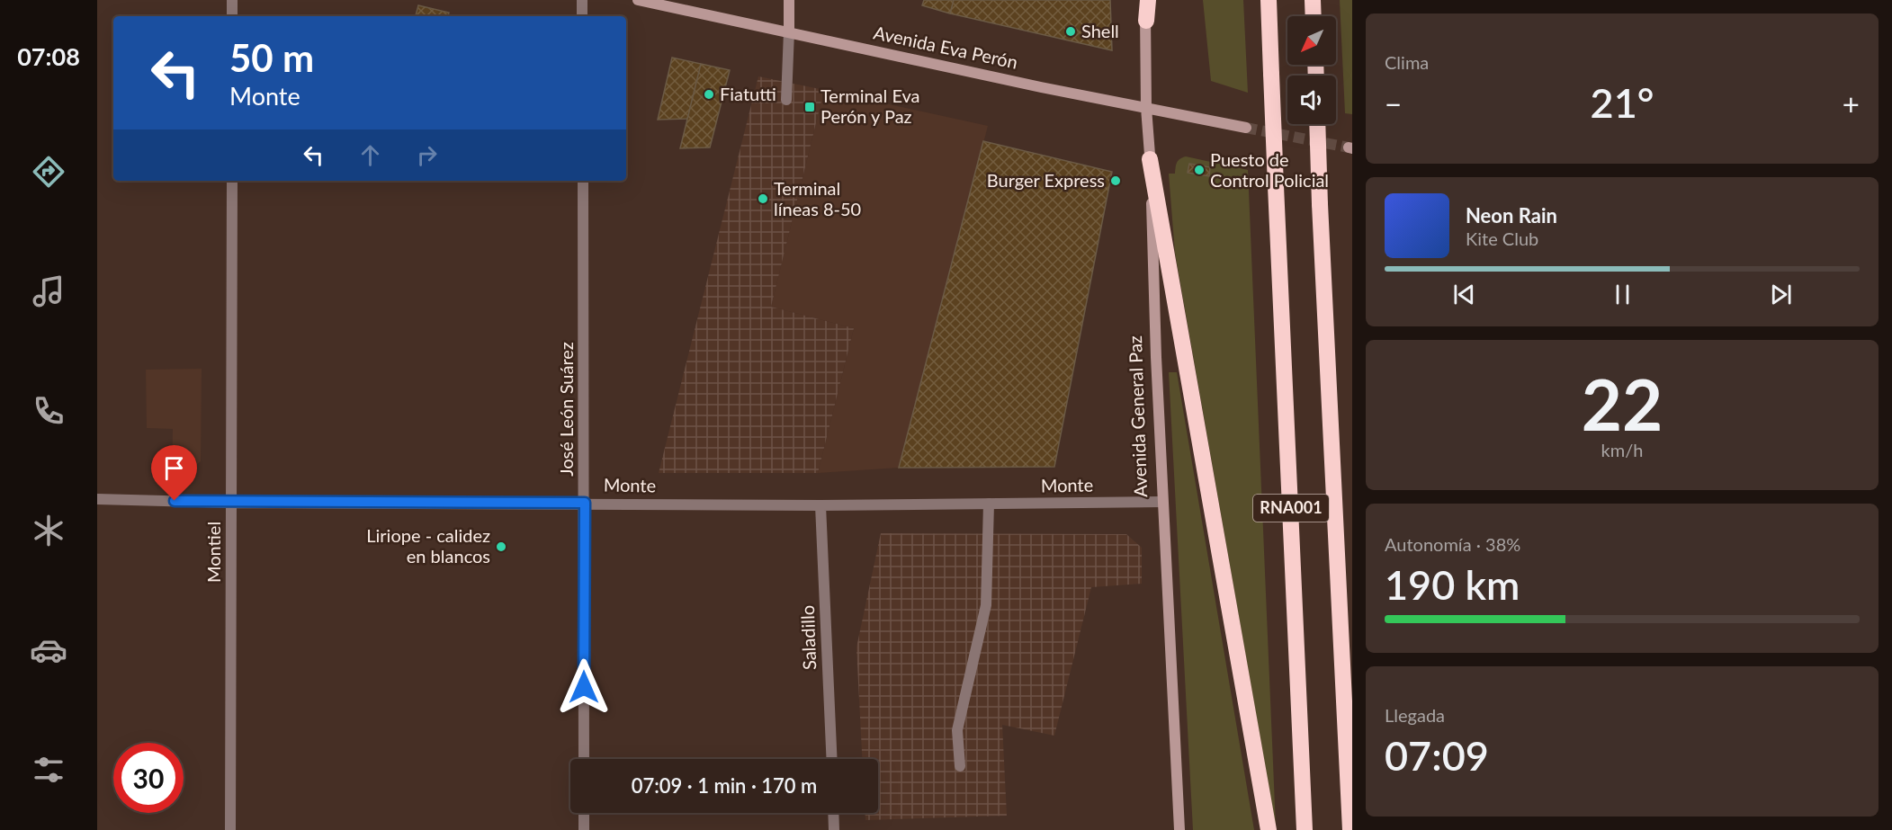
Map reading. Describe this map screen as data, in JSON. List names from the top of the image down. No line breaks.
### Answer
{"streets":{"highway":["RNA001"],"street":["Avenida Eva Perón","José León Suárez","Avenida General Paz","Monte","Montiel","Saladillo"]},"crossings":[["Avenida Eva Perón","Avenida General Paz"],["José León Suárez","Monte"],["Avenida General Paz","Monte"],["Monte","Montiel"],["Monte","Saladillo"]],"places":{"other":["Shell","Fiatutti","Puesto de Control Policial","Burger Express","Terminal líneas 8-50","Liriope - calidez en blancos"],"transit":["Terminal Eva Perón y Paz"]},"north":"bottom left","page":{"tabs":"07:08","tile":["Clima",["22","km/h"],["Autonomía · 38%","190 km"],["Llegada","07:09"]],"turn":["50 m","Monte"],"heat":["−","21°","+"],"song":["Neon Rain","Kite Club"],"limit":"30","trip":"07:09 · 1 min · 170 m"}}
